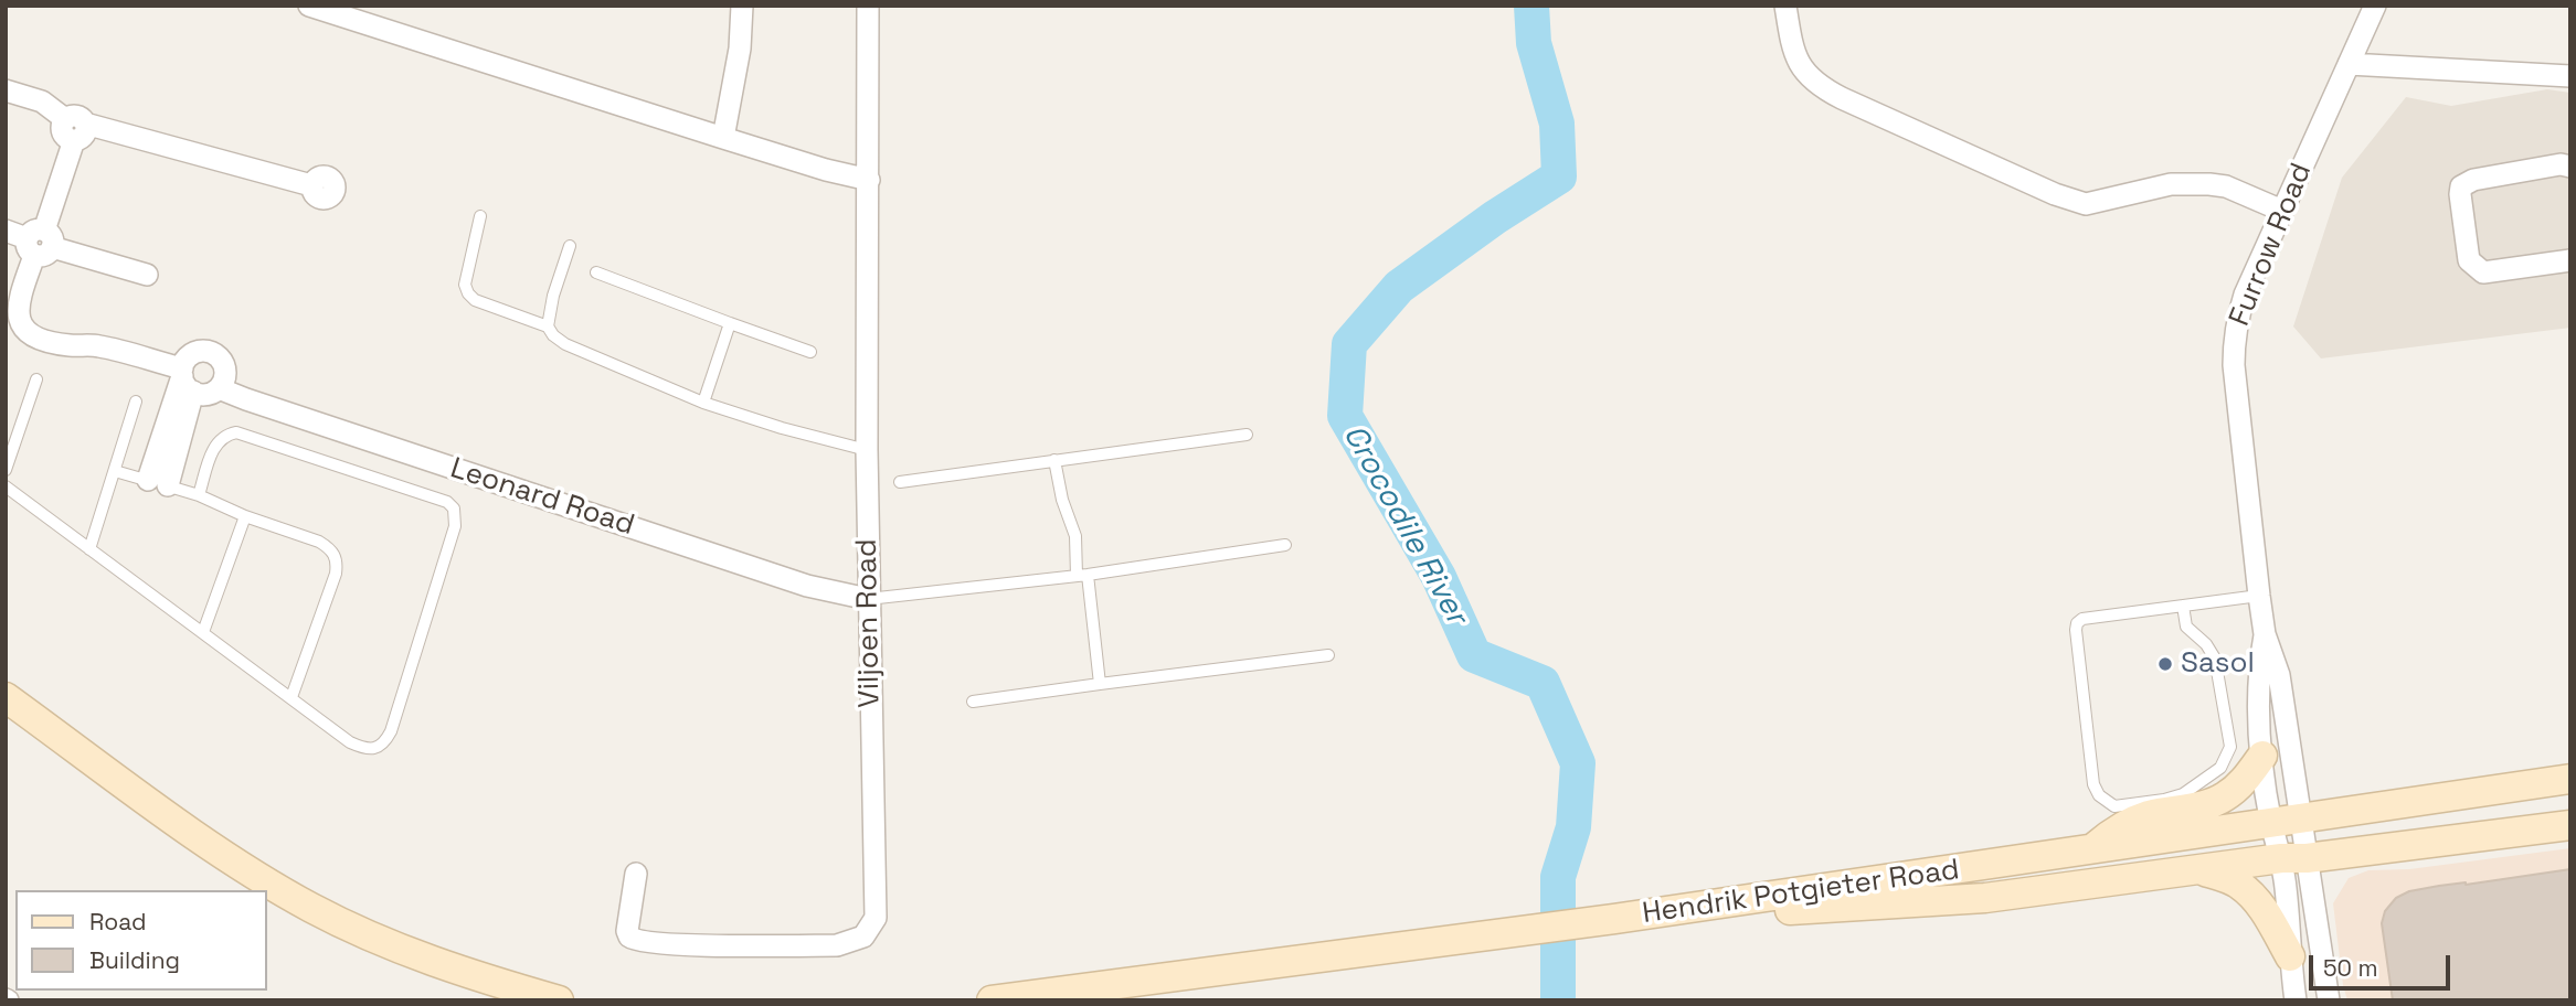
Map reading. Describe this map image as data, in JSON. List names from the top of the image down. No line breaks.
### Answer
{"streets":{"main road":["Hendrik Potgieter Road"],"street":["Furrow Road","Leonard Road","Viljoen Road"]},"crossings":[["Furrow Road","Hendrik Potgieter Road"],["Leonard Road","Viljoen Road"]],"water":["Crocodile River"],"places":["Sasol"],"legend":["Road","Building"],"scale_bar":"50 m"}
